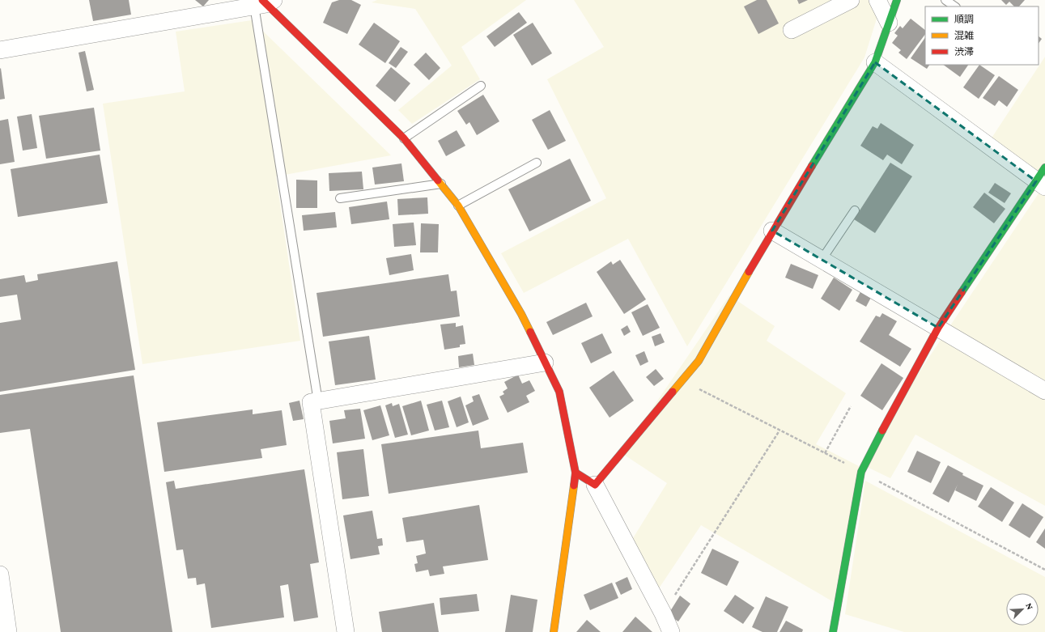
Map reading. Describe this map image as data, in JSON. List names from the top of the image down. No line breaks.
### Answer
{"legend":["順調","混雑","渋滞"],"north":"top right"}
